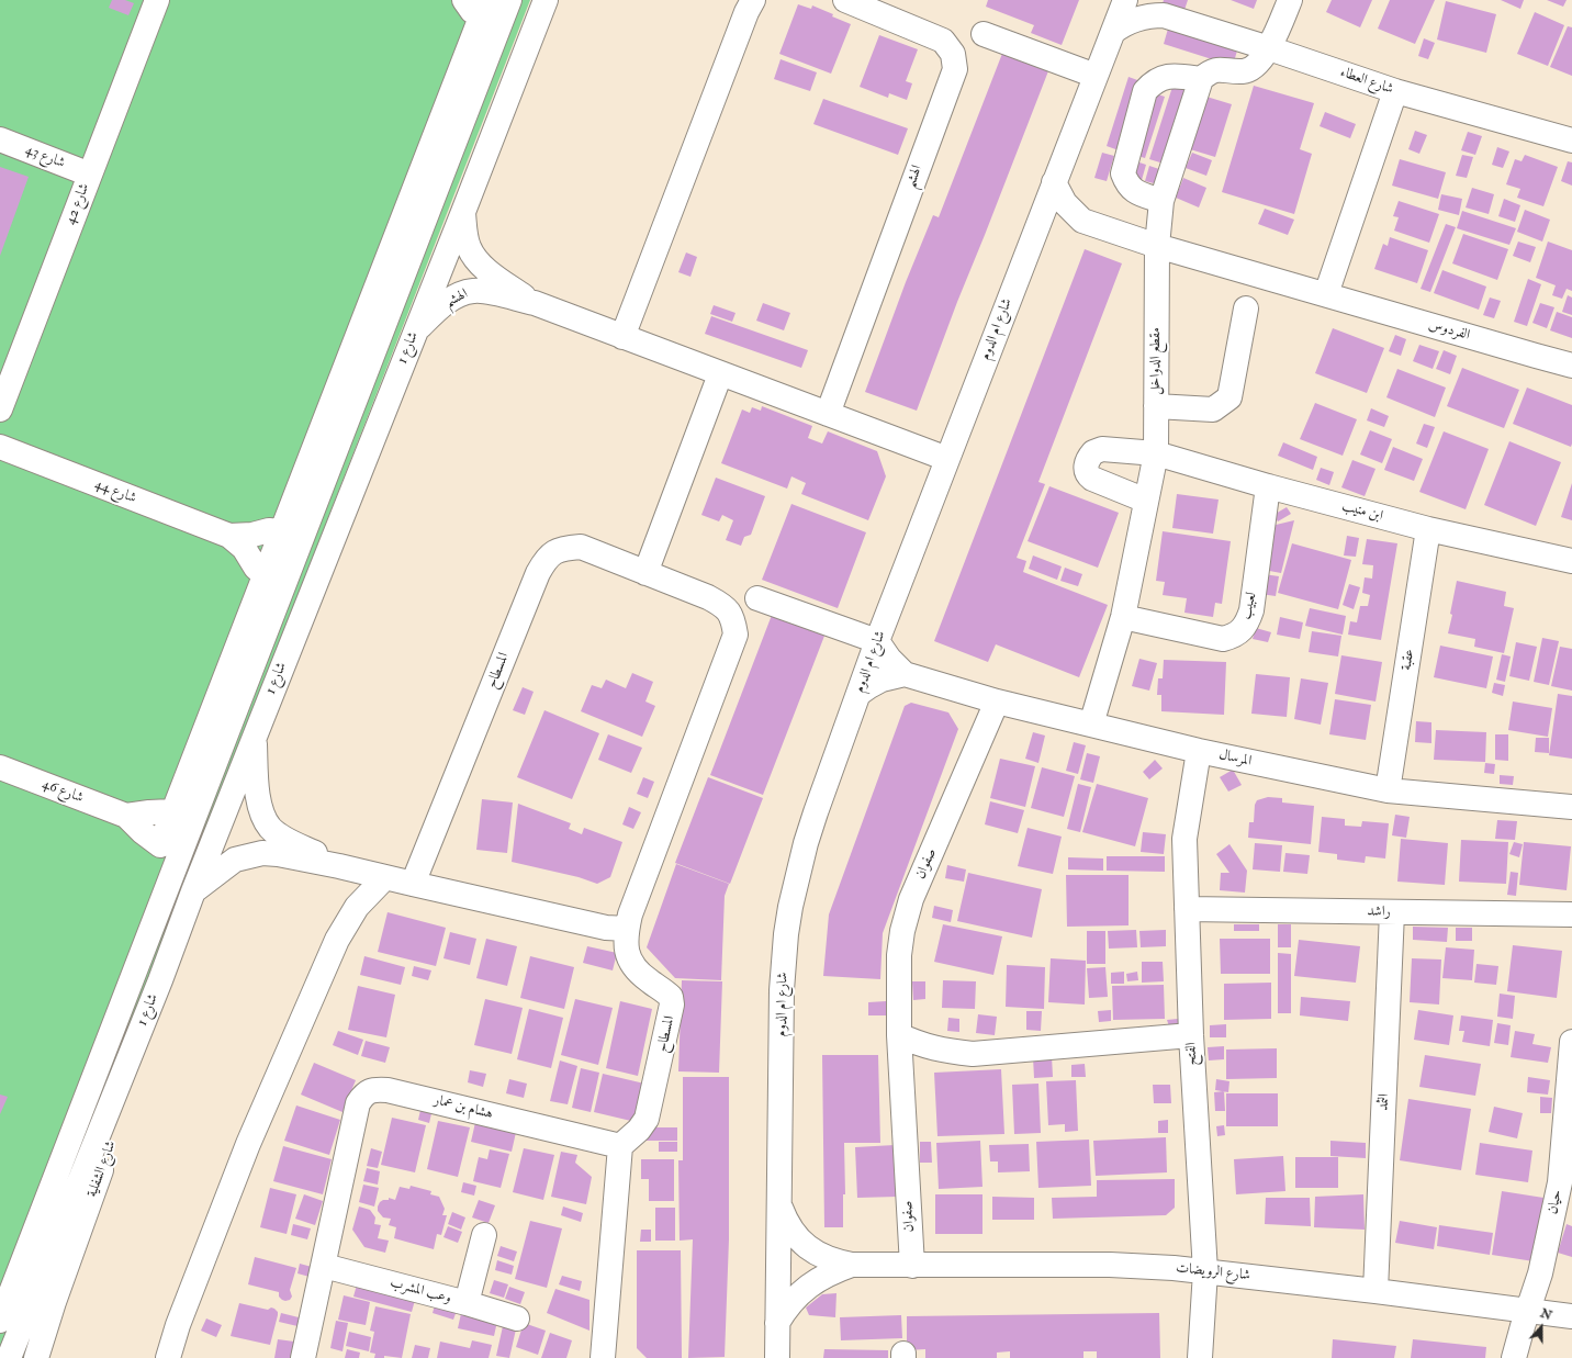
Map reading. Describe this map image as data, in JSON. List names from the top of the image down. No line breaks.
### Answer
{"streets":{"street":["شارع العطاء","شارع 43","الهشم","شارع 42","شارع ام الدوم","الفردوس","شارع 1","مقطع الدواخل","شارع 44","ابن منيب","لعبيب","عقبة","المسطاح","المرسال","شارع 46","صفوان","راشد","الفتح","الثمد","هشام بن عمار","شارع الشفلية","حيان","شارع الرويضات","وعب المشرب"]},"crossings":[["شارع العطاء","شارع ام الدوم"],["شارع 43","شارع 42"],["الهشم","شارع ام الدوم"],["الهشم","شارع 1"],["شارع ام الدوم","الفردوس"],["شارع ام الدوم","المرسال"],["شارع ام الدوم","شارع الرويضات"],["الفردوس","مقطع الدواخل"],["شارع 1","شارع الشفلية"],["مقطع الدواخل","ابن منيب"],["مقطع الدواخل","لعبيب"],["مقطع الدواخل","المرسال"],["ابن منيب","لعبيب"],["ابن منيب","عقبة"],["عقبة","المرسال"],["المسطاح","هشام بن عمار"],["المرسال","صفوان"],["المرسال","الفتح"],["صفوان","شارع الرويضات"],["راشد","الفتح"],["راشد","الثمد"],["الفتح","شارع الرويضات"],["الثمد","شارع الرويضات"],["هشام بن عمار","وعب المشرب"],["حيان","شارع الرويضات"]],"north":"top"}
